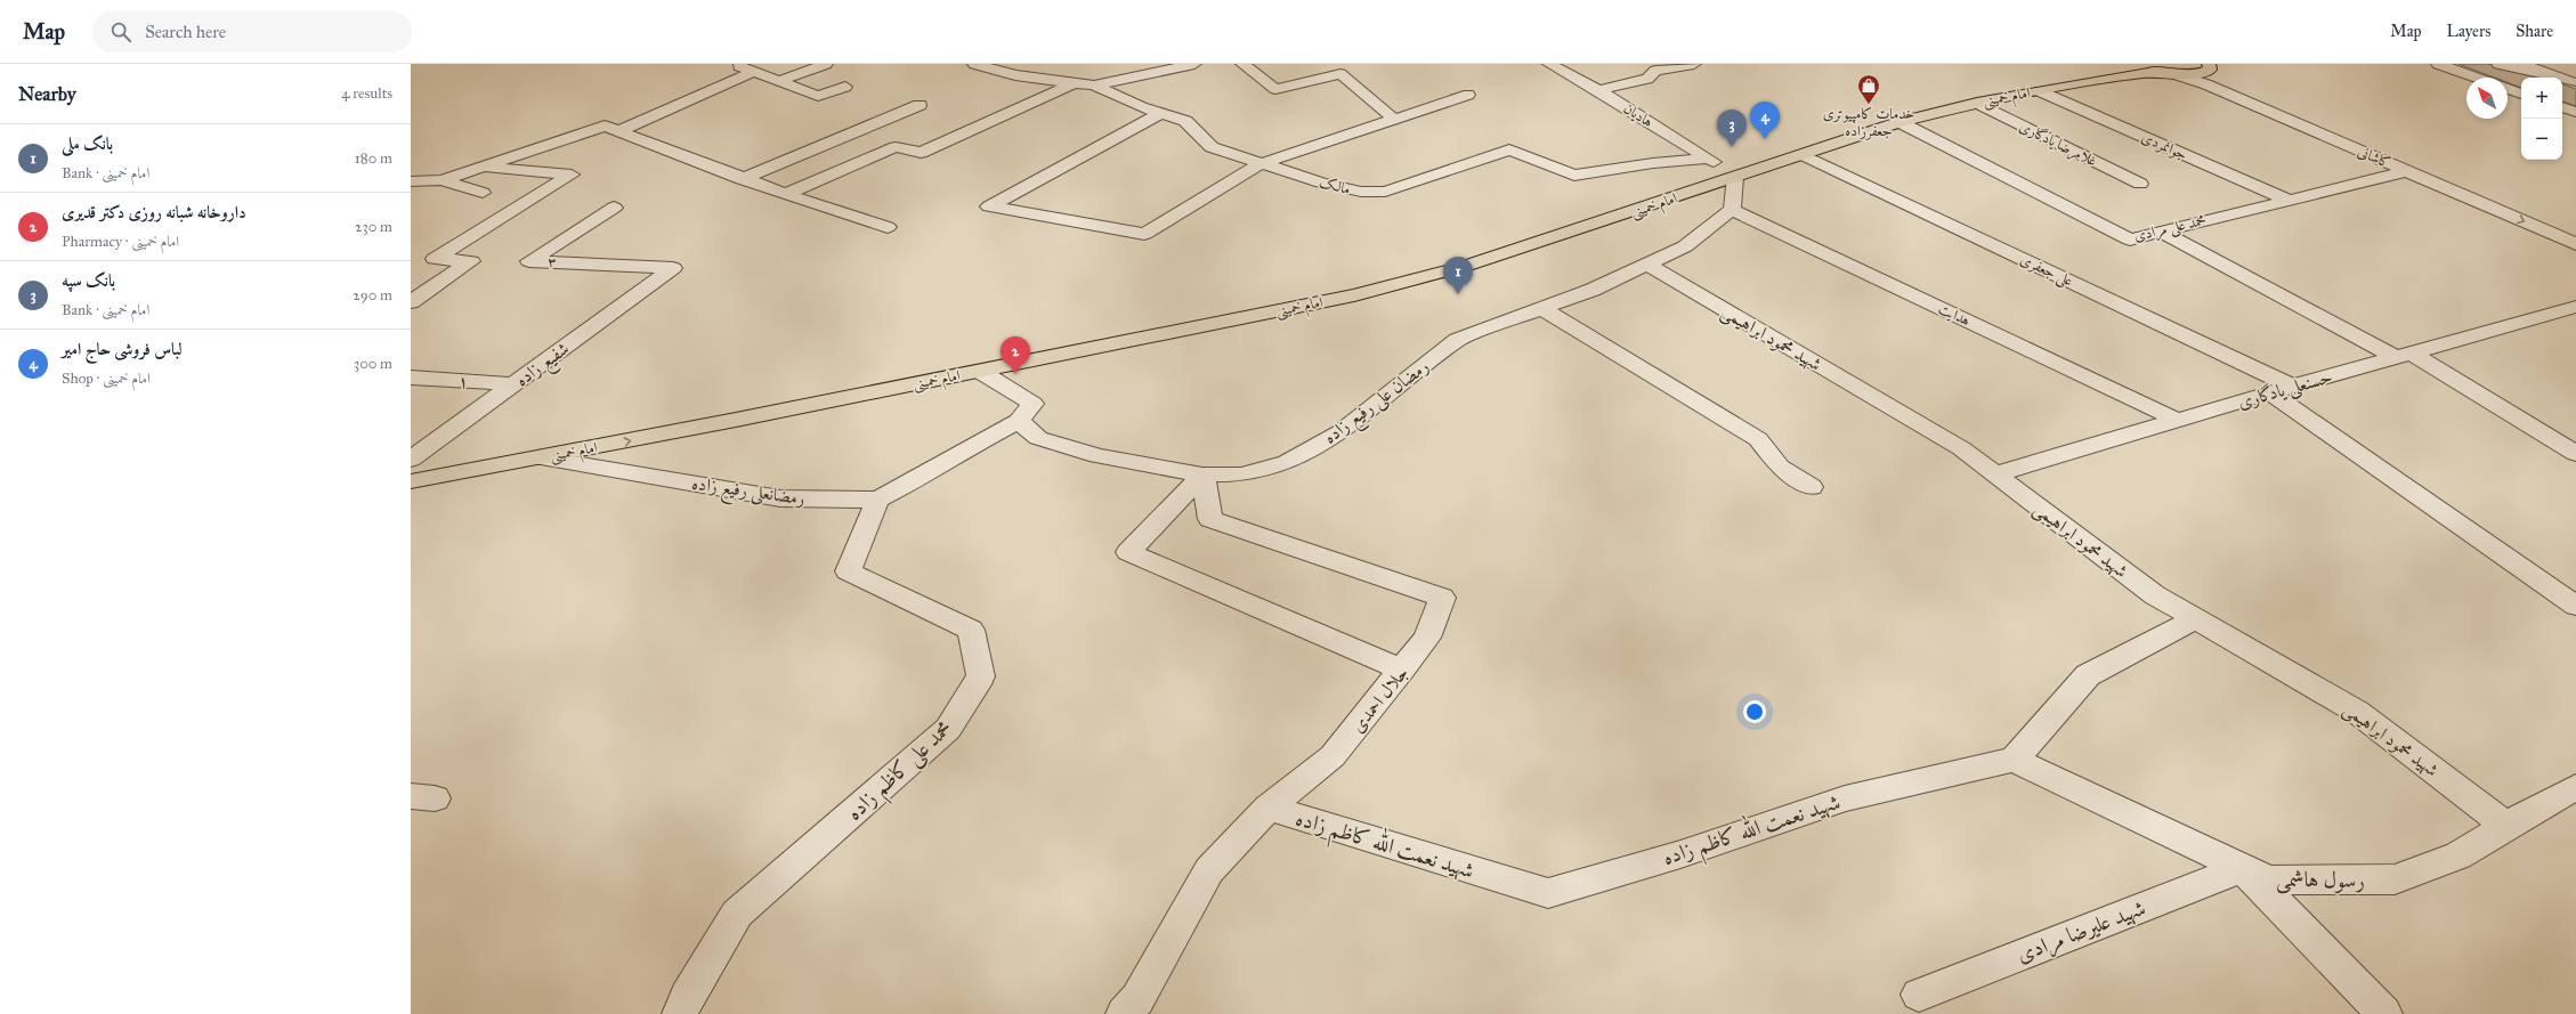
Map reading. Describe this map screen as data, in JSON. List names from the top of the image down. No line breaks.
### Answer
{"streets":{"main road":["امام خمینی"],"street":["هادیان","غلامرضا یادگاری","جوانمردی","کاشانی","مالک","محمد علی مرادی","۳","علی جعفری","هدایت","شهید محمود ابراهیمی","شفیع زاده","۱","حسنعلی یادگاری","رمضان علی رفیع زاده","رمضانعلی رفیع زاده","جلال احمدی","محمد علی کاظم زاده","شهید نعمت الله کاظم زاده","رسول هاشمی","شهید علیرضا مرادی"]},"crossings":[["امام خمینی","هادیان"],["امام خمینی","غلامرضا یادگاری"],["امام خمینی","جوانمردی"],["امام خمینی","کاشانی"],["امام خمینی","محمد علی مرادی"],["امام خمینی","علی جعفری"],["امام خمینی","رمضانعلی رفیع زاده"],["هادیان","مالک"],["جوانمردی","محمد علی مرادی"],["کاشانی","محمد علی مرادی"],["۳","شفیع زاده"],["علی جعفری","حسنعلی یادگاری"],["هدایت","حسنعلی یادگاری"],["هدایت","رمضان علی رفیع زاده"],["شهید محمود ابراهیمی","حسنعلی یادگاری"],["شهید محمود ابراهیمی","رمضان علی رفیع زاده"],["شهید محمود ابراهیمی","رسول هاشمی"],["شفیع زاده","۱"],["رمضان علی رفیع زاده","رمضانعلی رفیع زاده"],["رمضان علی رفیع زاده","جلال احمدی"],["رمضانعلی رفیع زاده","محمد علی کاظم زاده"],["جلال احمدی","شهید نعمت الله کاظم زاده"],["شهید نعمت الله کاظم زاده","رسول هاشمی"],["رسول هاشمی","شهید علیرضا مرادی"]],"places":{"shop":["خدمات کامپیوتری جعفرزاده"]},"north":"top left","page":{"header":"Map","search":"Search here","nav":["Map","Layers","Share"],"heading":["Nearby","4 results"],"map_buttons":["+","−"],"pins":["4","3","1","2"],"list":[{"mark":"1","name":"بانک ملی","note":"Bank · امام خمینی","value":"180 m"},{"mark":"2","name":"داروخانه شبانه روزی دکتر قدیری","note":"Pharmacy · امام خمینی","value":"230 m"},{"mark":"3","name":"بانک سپه","note":"Bank · امام خمینی","value":"290 m"},{"mark":"4","name":"لباس فروشی حاج امیر","note":"Shop · امام خمینی","value":"300 m"}]}}
